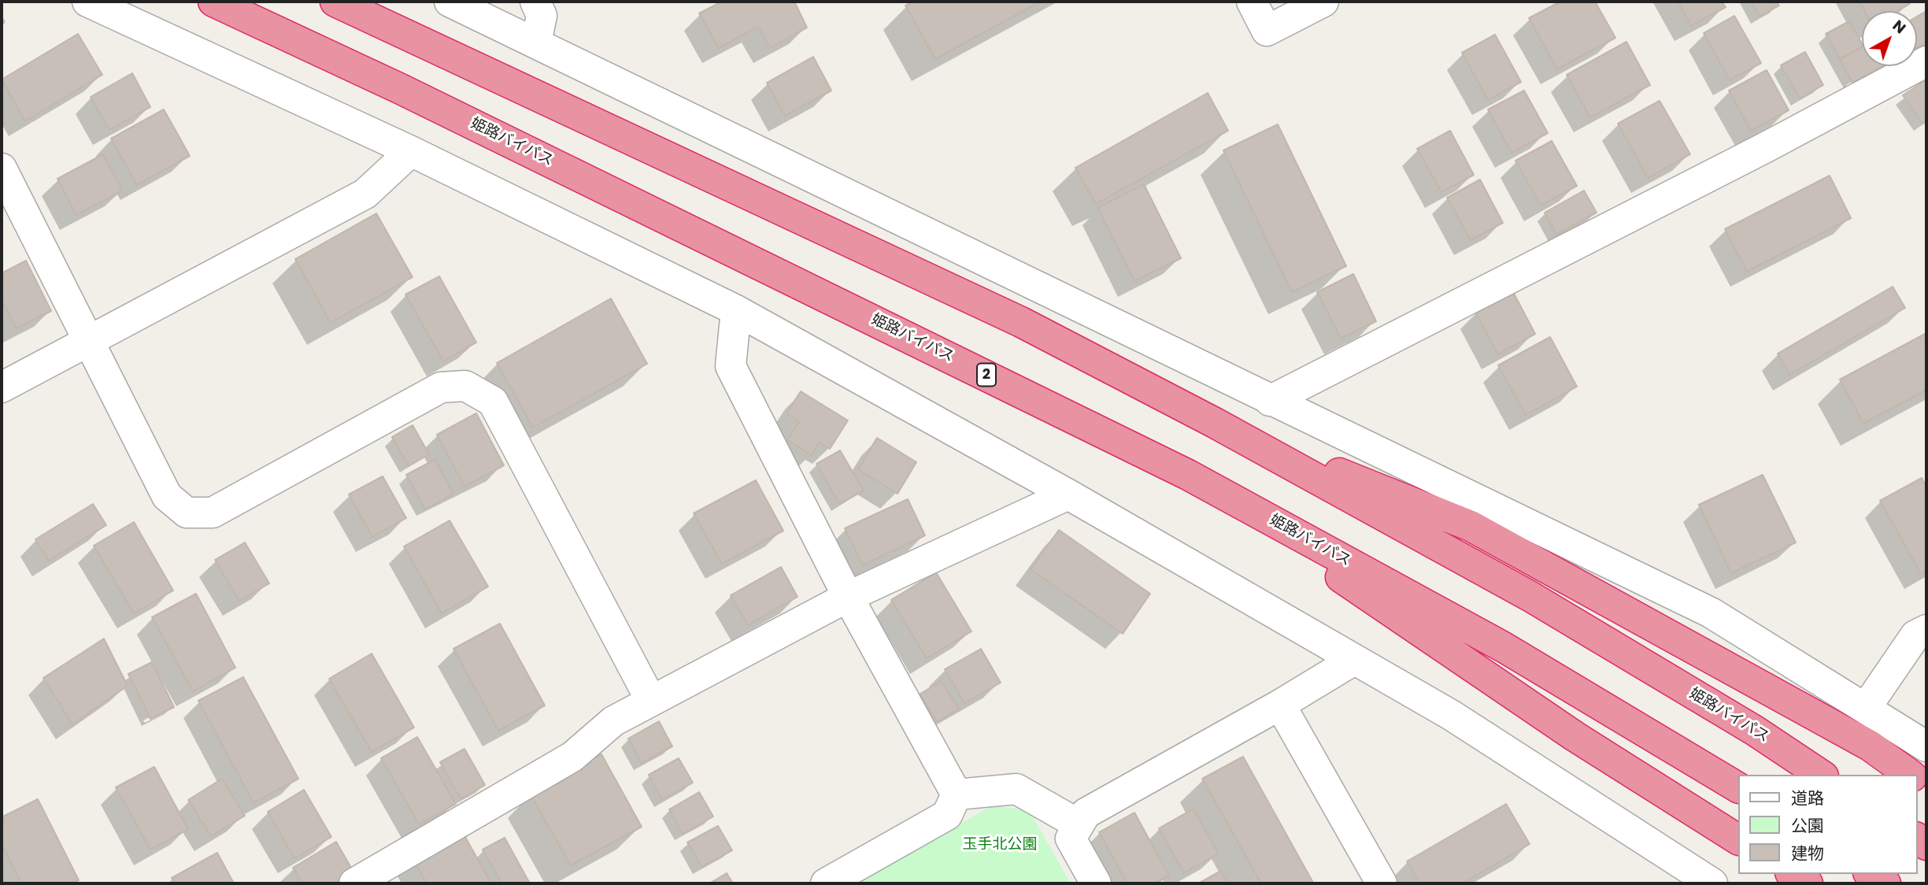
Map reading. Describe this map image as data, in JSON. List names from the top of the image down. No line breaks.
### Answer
{"streets":{"highway":["姫路バイパス","2"]},"parks":["玉手北公園"],"legend":["道路","公園","建物"],"north":"top right"}
